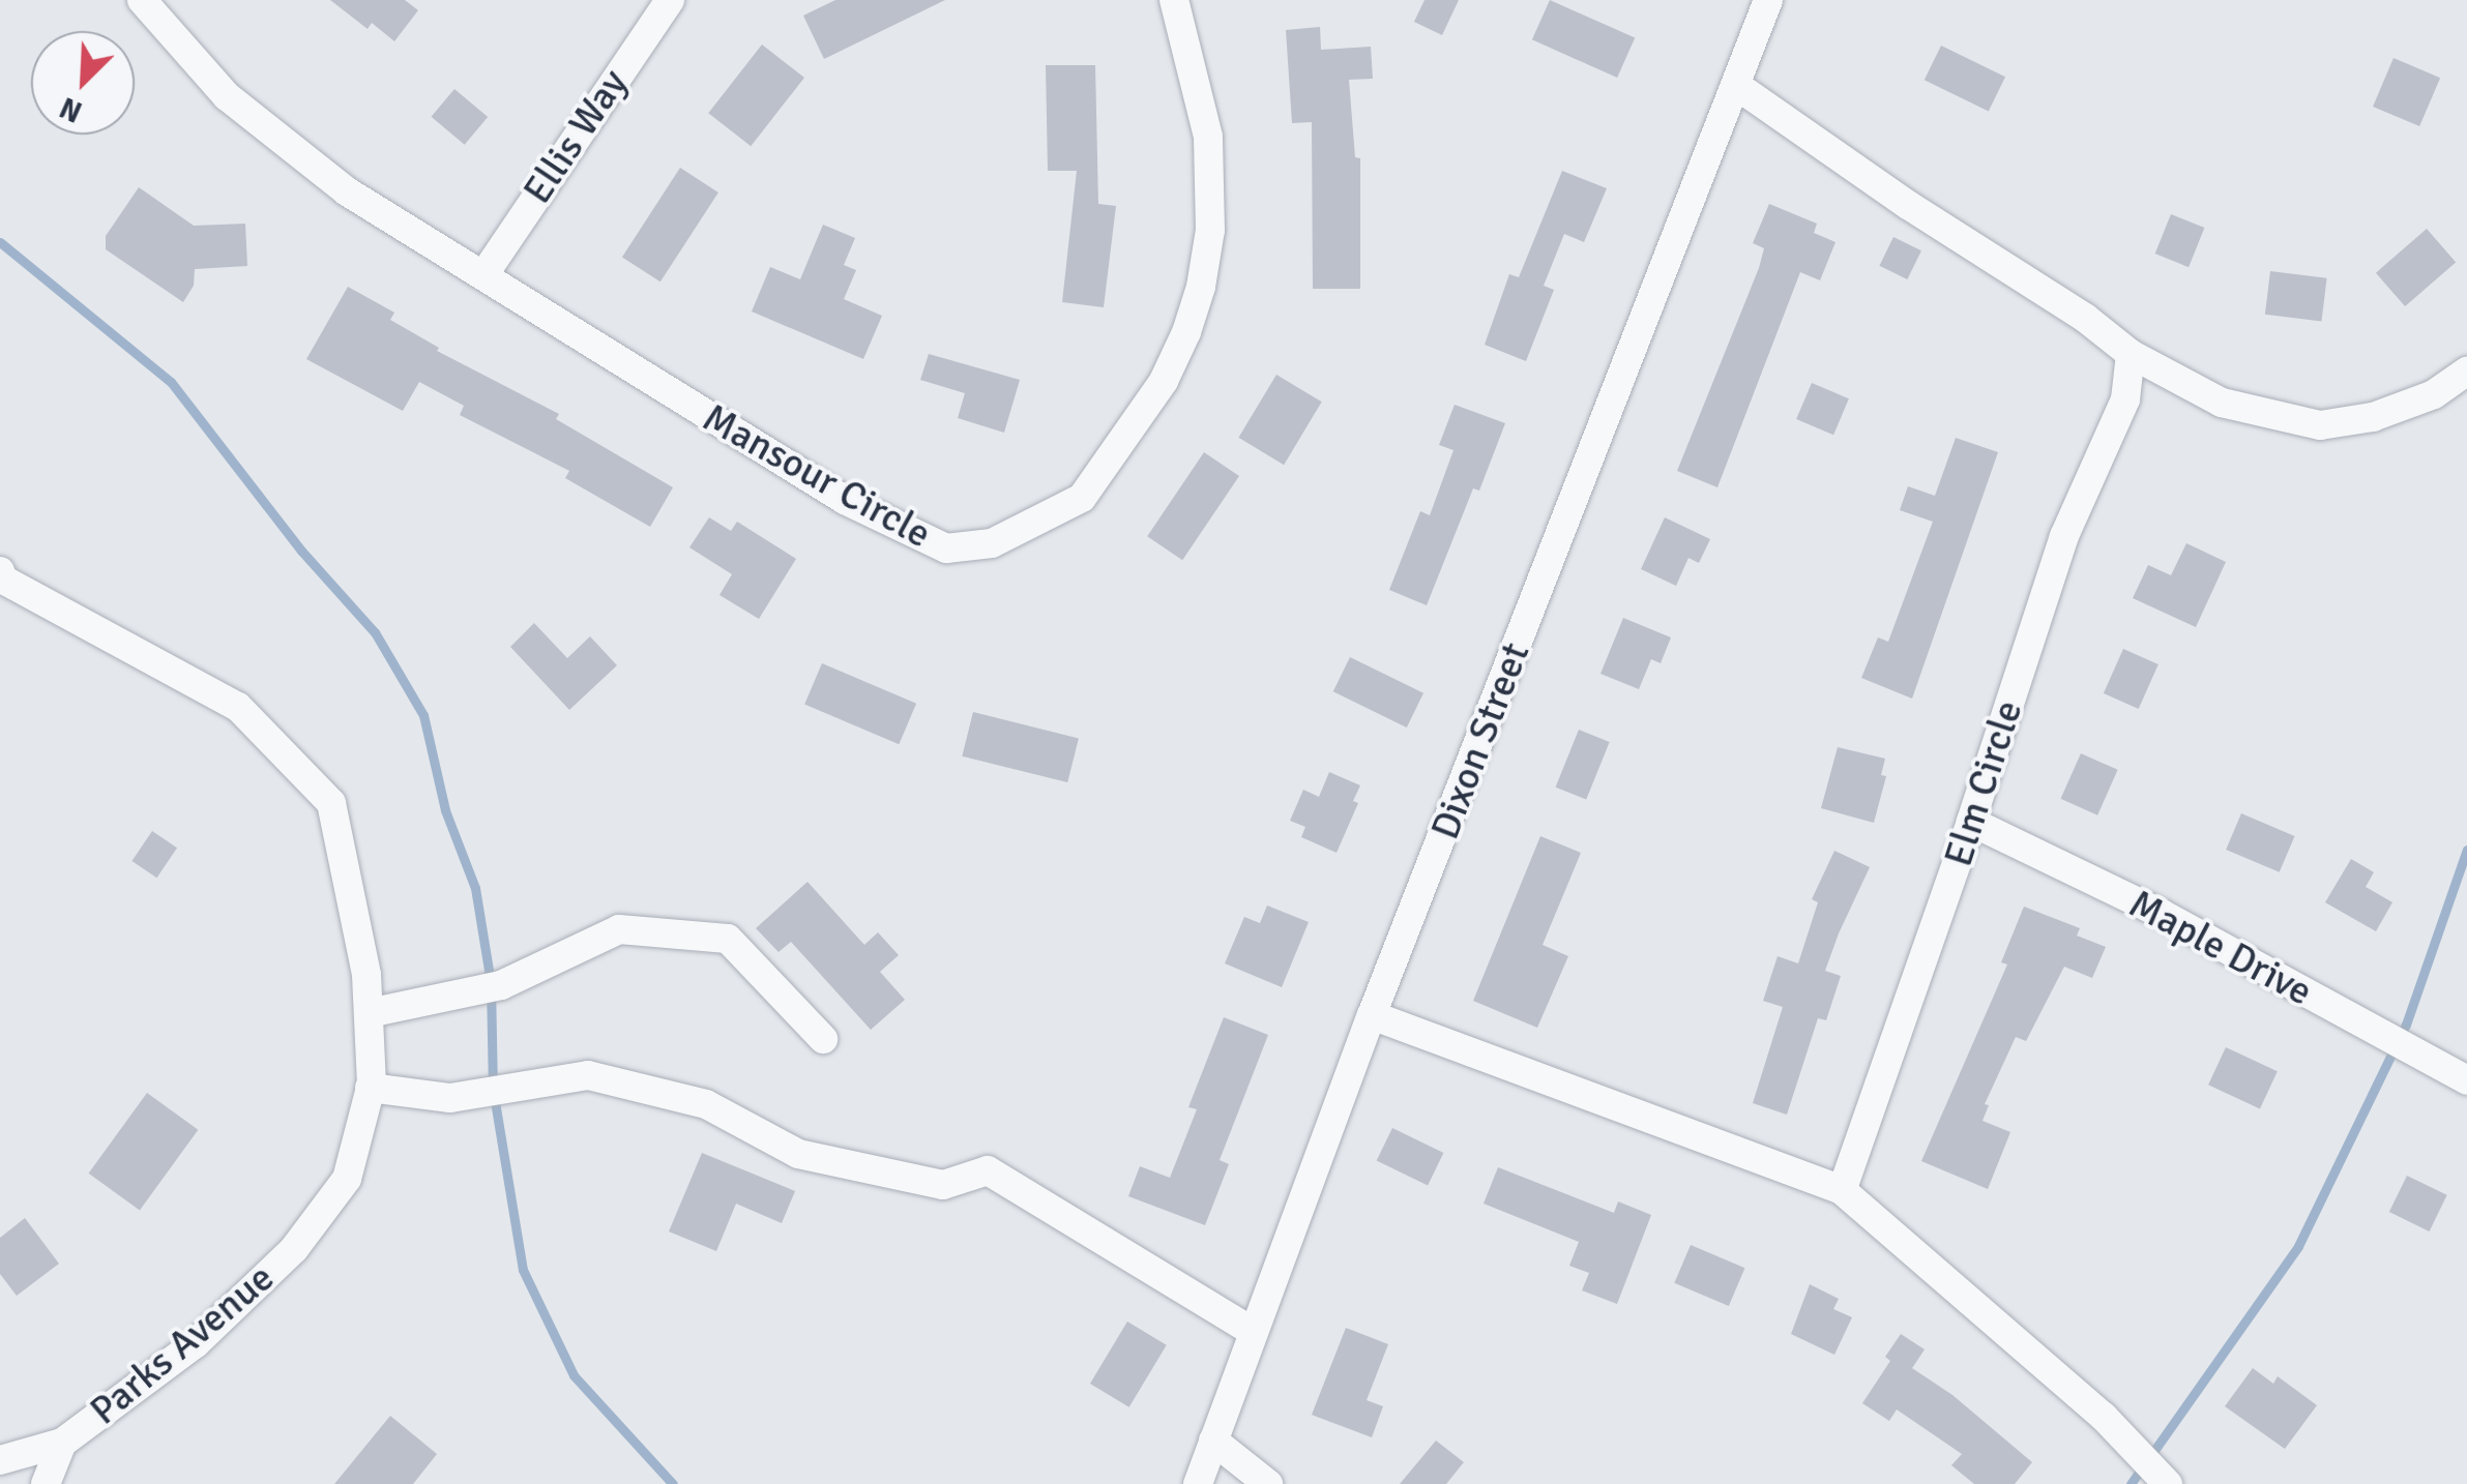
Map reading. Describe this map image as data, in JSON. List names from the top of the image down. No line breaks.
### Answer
{"streets":{"street":["Ellis Way","Mansour Circle","Dixon Street","Elm Circle","Maple Drive","Parks Avenue"]},"crossings":[["Ellis Way","Mansour Circle"],["Elm Circle","Maple Drive"]],"north":"bottom left"}
